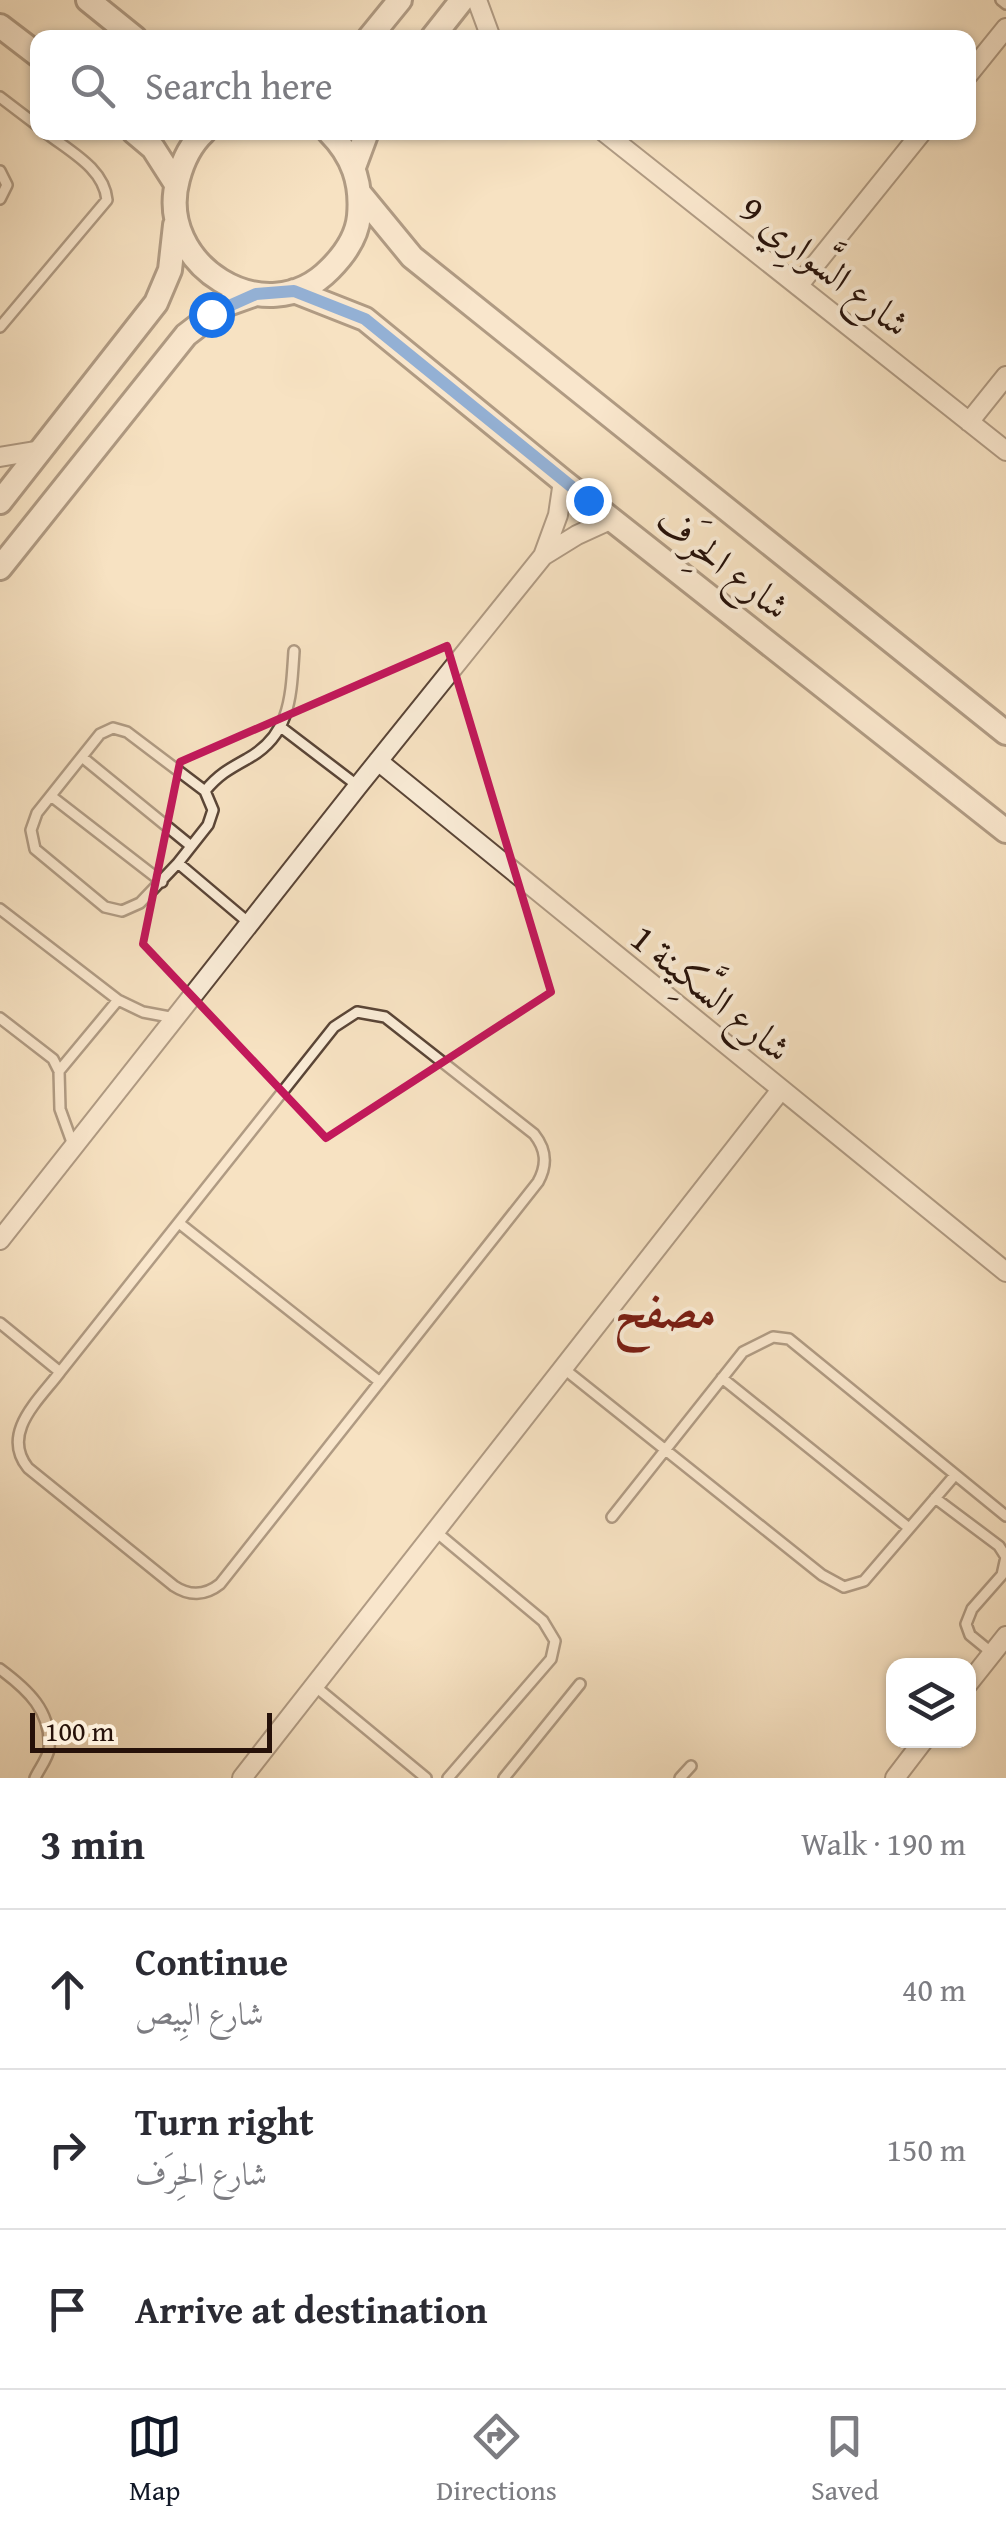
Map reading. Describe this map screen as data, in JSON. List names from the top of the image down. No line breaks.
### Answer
{"streets":{"street":["شارع السَّوارِي 9","شارع الحِرَف","شارع السَّكِينة 1"]},"districts":["مصفح"],"scale_bar":"100 m","page":{"search":"Search here","scale":"100 m","heading":["3 min","Walk · 190 m"],"list":[["Continue","شارع البِيص","40 m"],["Turn right","شارع الحِرَف","150 m"],"Arrive at destination"],"nav":["Map","Directions","Saved"]}}
